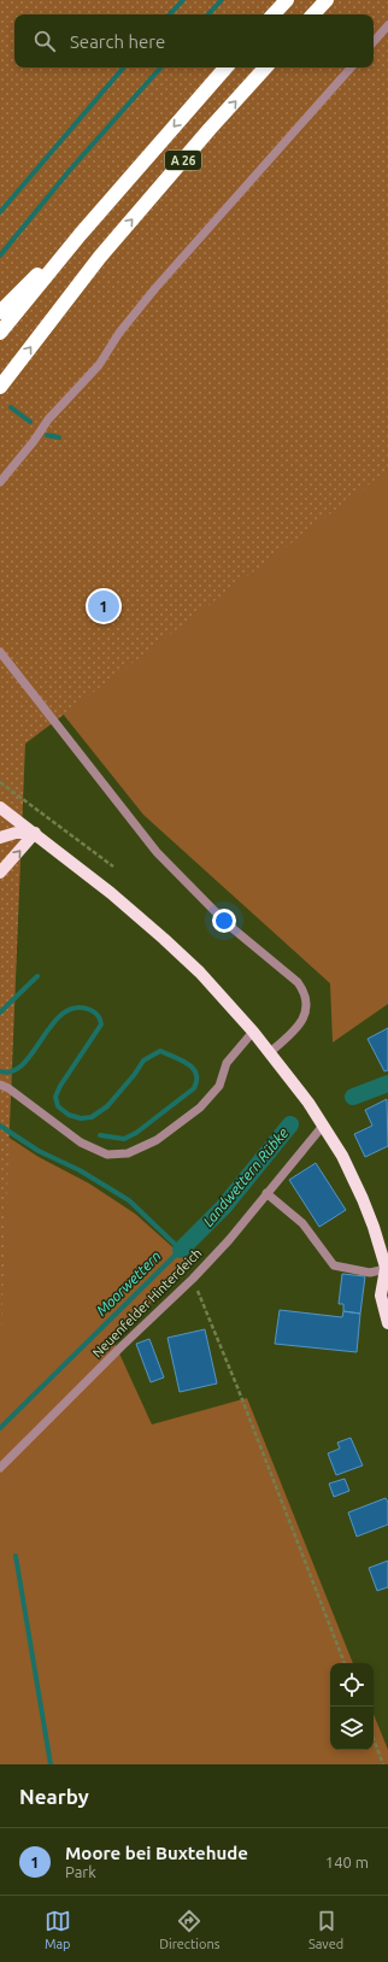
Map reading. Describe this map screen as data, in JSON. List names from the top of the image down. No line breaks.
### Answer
{"streets":{"highway":["A 26"],"street":["Neuenfelder Hinterdeich"]},"water":["Landwettern Rübke","Moorwettern"],"page":{"search":"Search here","pins":"1","heading":"Nearby","list":[{"mark":"1","name":"Moore bei Buxtehude","note":"Park","value":"140 m"}],"nav":["Map","Directions","Saved"]}}
